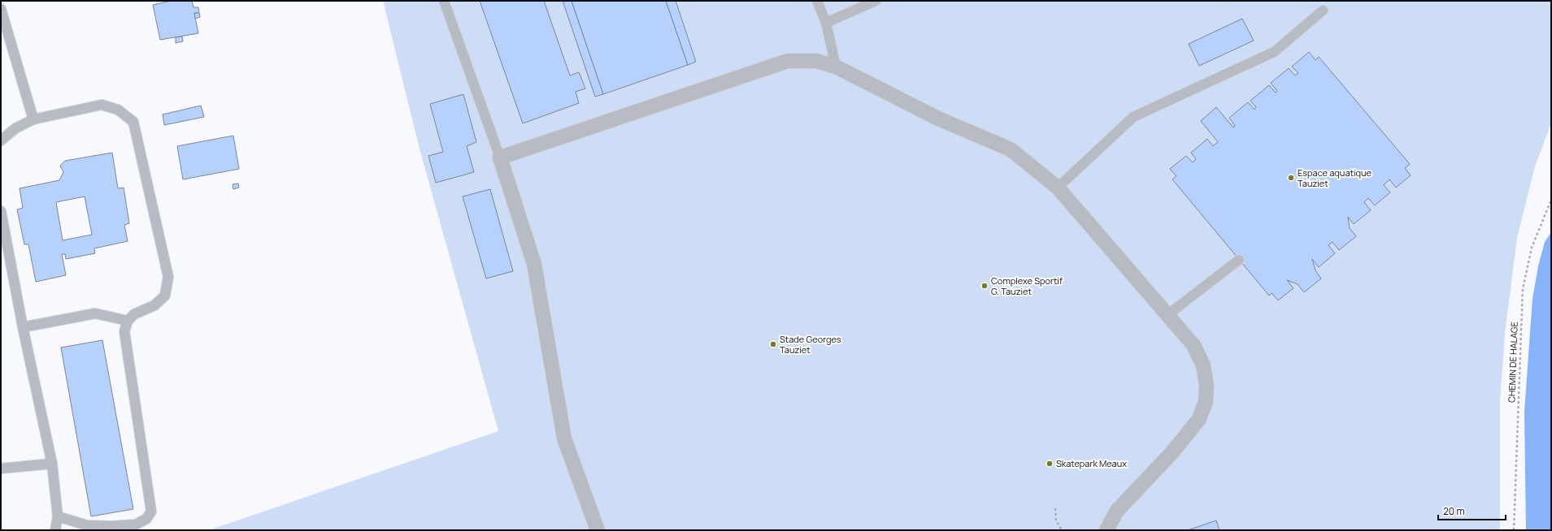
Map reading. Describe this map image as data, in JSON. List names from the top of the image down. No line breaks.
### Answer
{"streets":{"path":["CHEMIN DE HALAGE"]},"places":["Espace aquatique Tauziet","Complexe Sportif G. Tauziet","Stade Georges Tauziet","Skatepark Meaux"],"scale_bar":"20 m"}
